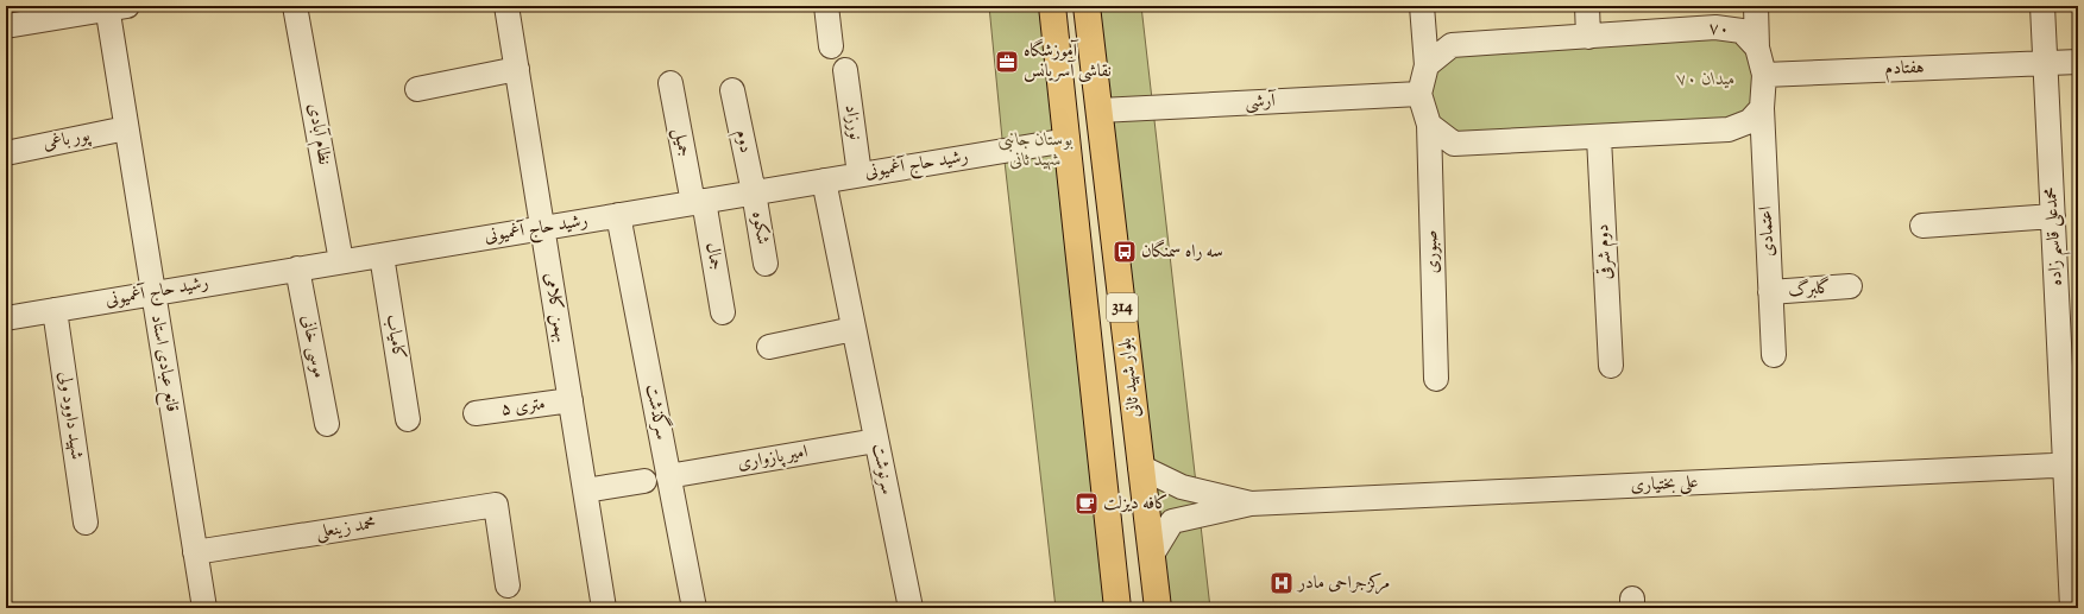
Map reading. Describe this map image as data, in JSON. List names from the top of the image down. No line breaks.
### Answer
{"streets":{"main road":["314","بلوار شهید ثانی"],"street":["۷۰","هفتادم","آرشی","نورزاد","نظام آبادی","پور باغی","دوم","جمیل","رشید حاج آغمیونی","شکوه","اعتمادی","محمدعلی قاسم زاده","صبوری","دوم شرقی","جمال","گلبرگ","بهمن کلامی","کامیاب","موسی خانی","قانع عبادی استاد","۵ متری","سرگذشت","شهید داوود ولی","امیر پازواری","سرنوشت","علی بختیاری","محمد زینعلی"]},"crossings":[["۷۰","هفتادم"],["۷۰","اعتمادی"],["هفتادم","محمدعلی قاسم زاده"],["آرشی","بلوار شهید ثانی"],["نورزاد","رشید حاج آغمیونی"],["نظام آبادی","رشید حاج آغمیونی"],["پور باغی","قانع عبادی استاد"],["دوم","رشید حاج آغمیونی"],["دوم","شکوه"],["جمیل","رشید حاج آغمیونی"],["جمیل","جمال"],["رشید حاج آغمیونی","شکوه"],["رشید حاج آغمیونی","جمال"],["رشید حاج آغمیونی","بهمن کلامی"],["رشید حاج آغمیونی","کامیاب"],["رشید حاج آغمیونی","موسی خانی"],["رشید حاج آغمیونی","قانع عبادی استاد"],["رشید حاج آغمیونی","بلوار شهید ثانی"],["رشید حاج آغمیونی","سرگذشت"],["رشید حاج آغمیونی","شهید داوود ولی"],["رشید حاج آغمیونی","سرنوشت"],["اعتمادی","گلبرگ"],["محمدعلی قاسم زاده","علی بختیاری"],["بهمن کلامی","۵ متری"],["قانع عبادی استاد","محمد زینعلی"],["سرگذشت","امیر پازواری"],["امیر پازواری","سرنوشت"]],"parks":["میدان ۷۰","بوستان جانبی شهید ثانی"],"places":{"office":["آموزشگاه نقاشی آسریانس"],"bus stop":["سه راه سمنگان"],"cafe":["کافه دیزلت"],"hospital":["مرکزجراحی مادر"]}}
